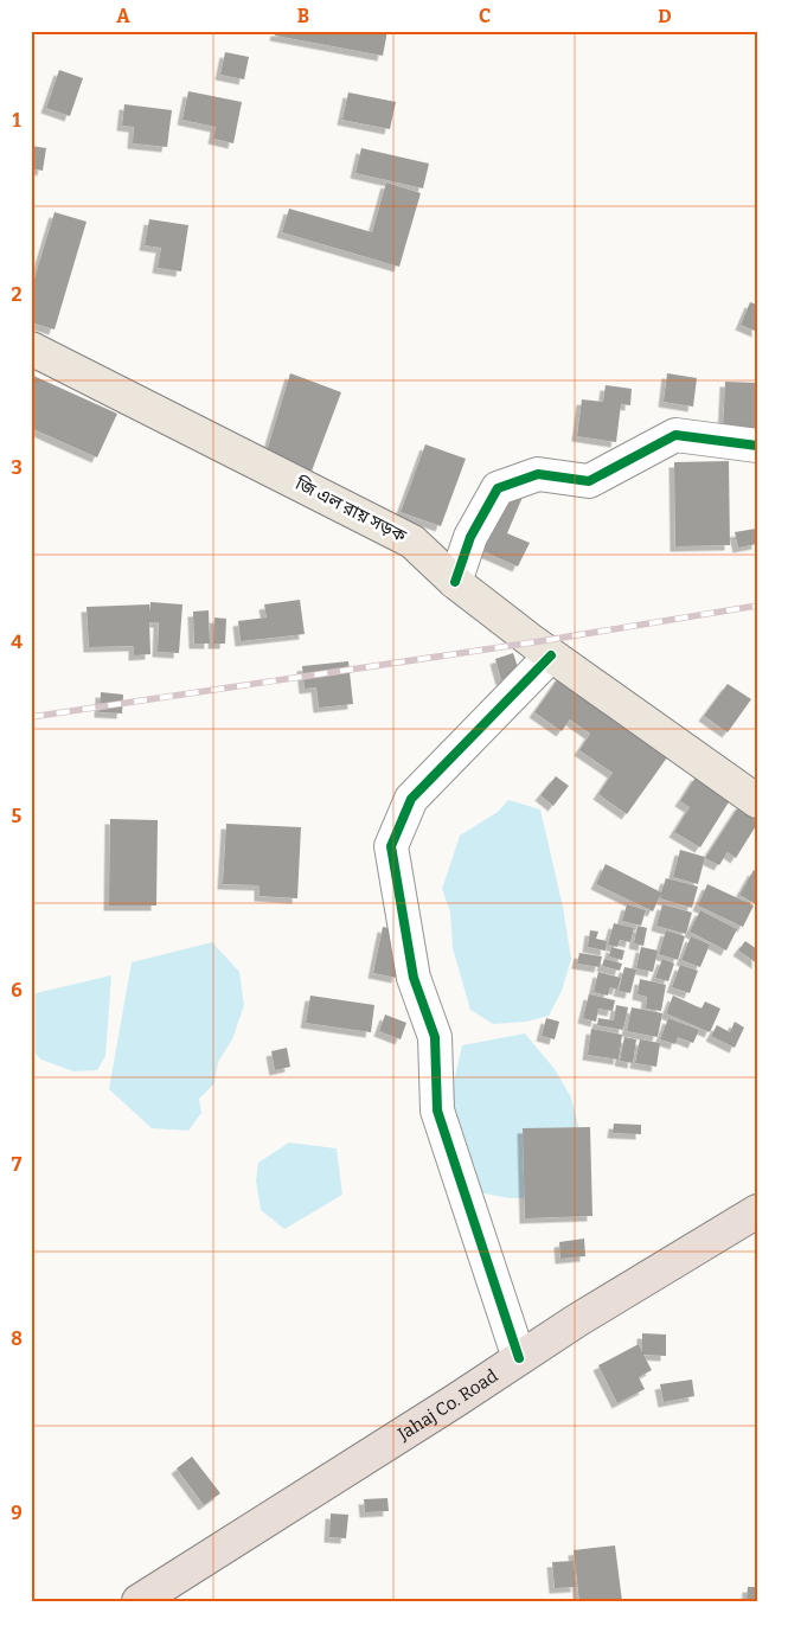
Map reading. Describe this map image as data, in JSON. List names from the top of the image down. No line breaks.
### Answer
{"streets":{"highway":["Jahaj Co. Road"],"main road":["জি এল রায় সড়ক"]},"grid":{"columns":["A","B","C","D"],"rows":["1","2","3","4","5","6","7","8","9"]}}
